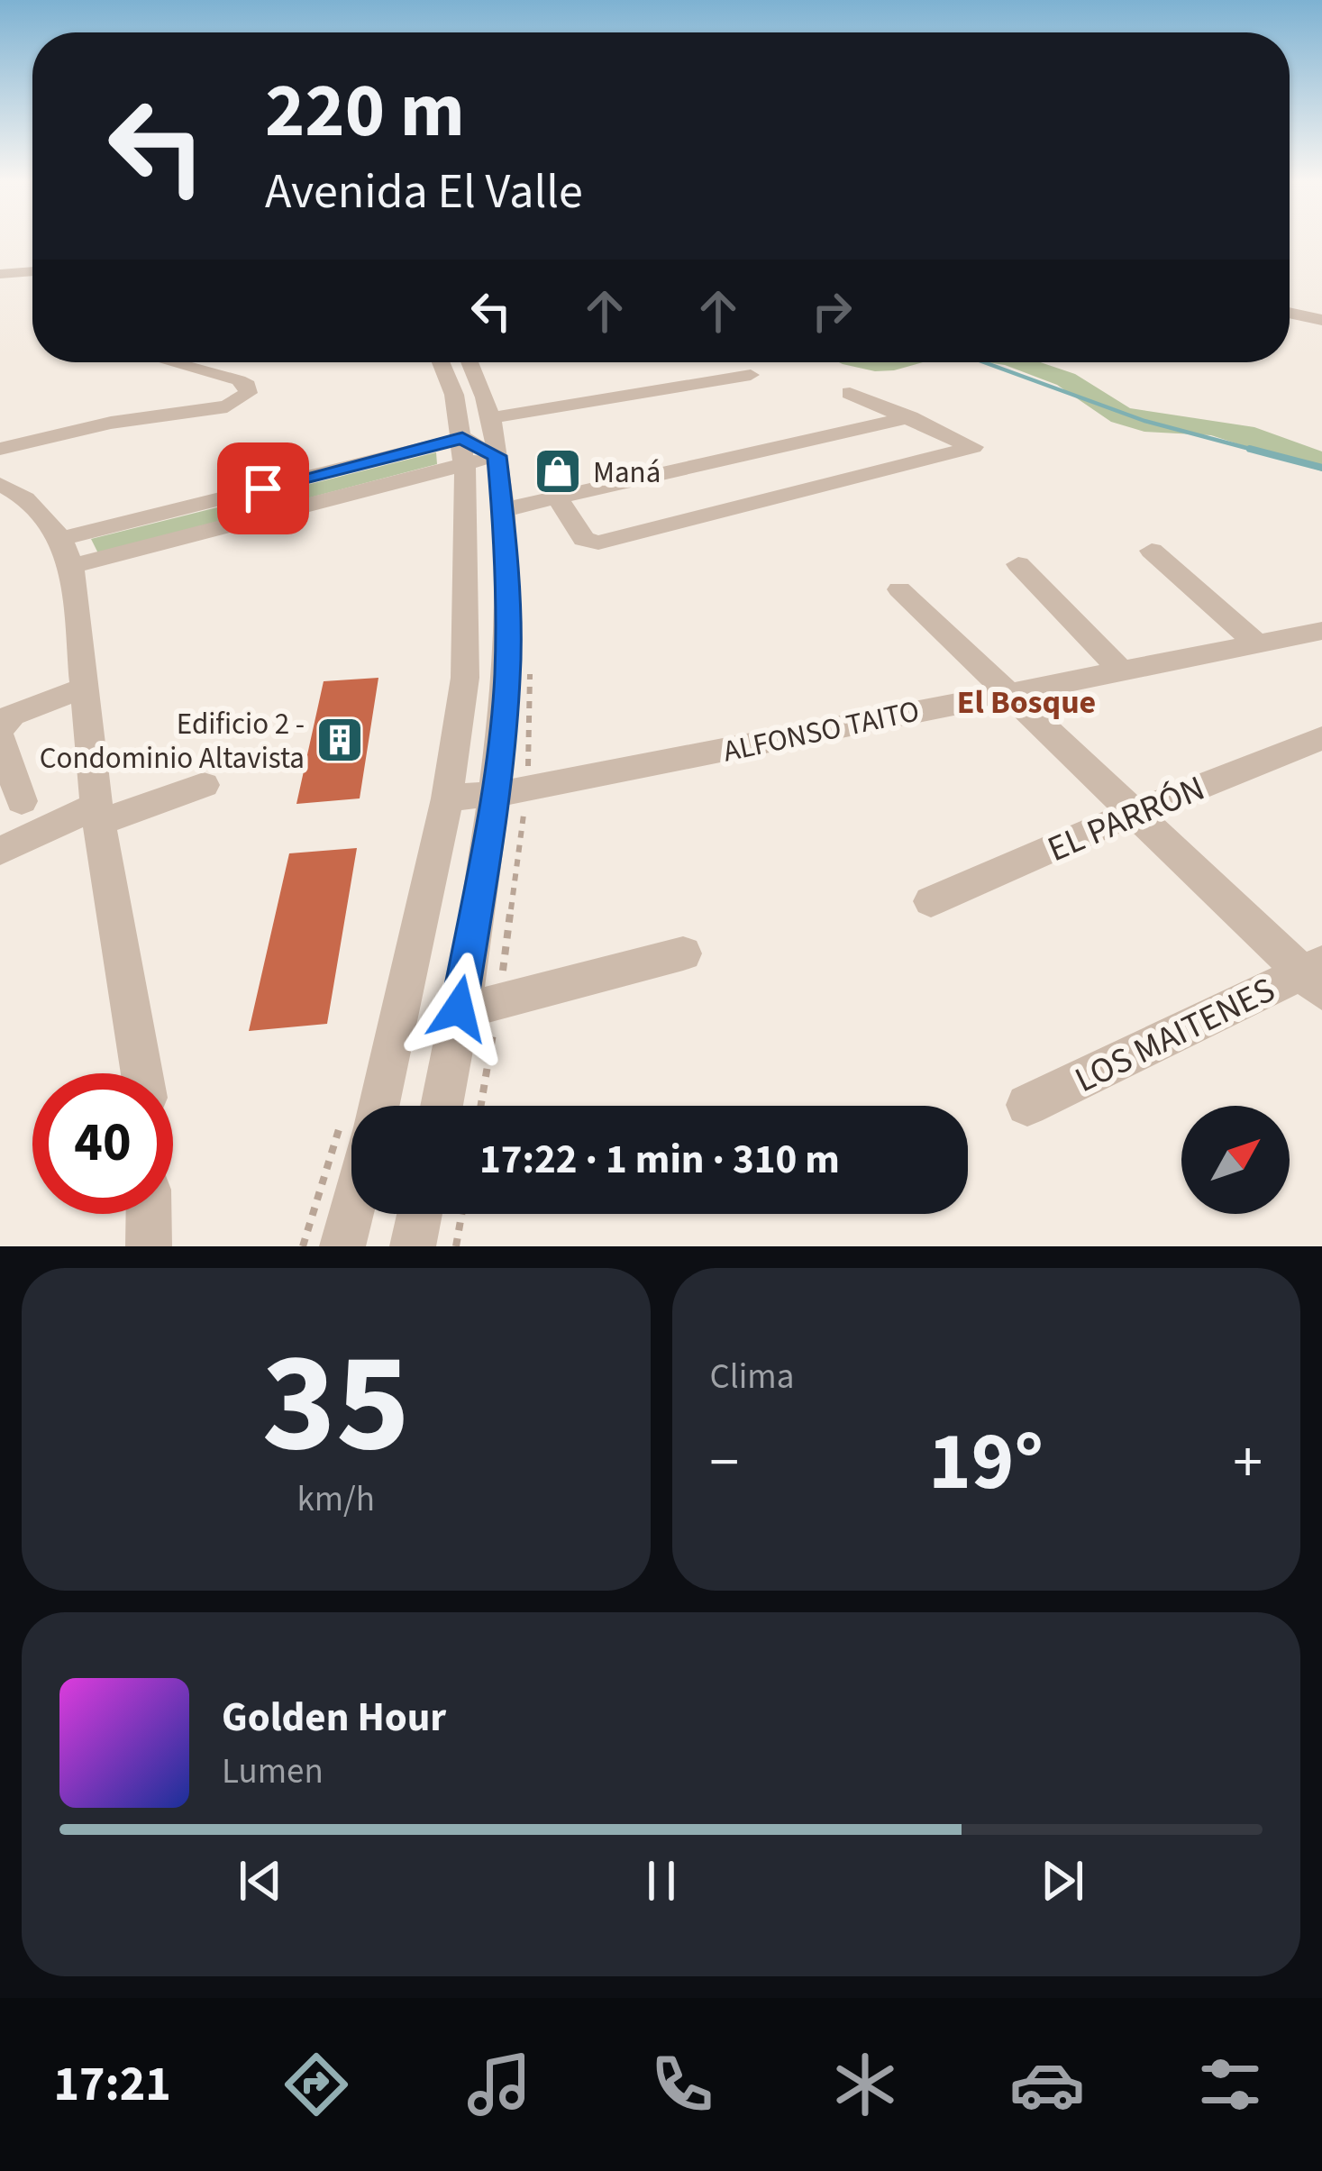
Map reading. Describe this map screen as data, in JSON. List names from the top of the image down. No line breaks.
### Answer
{"streets":{"street":["ALFONSO TAITO","EL PARRÓN","LOS MAITENES"]},"districts":["El Bosque"],"places":{"shop":["Maná"],"building":["Edificio 2 - Condominio Altavista"]},"north":"top right","page":{"turn":["220 m","Avenida El Valle"],"limit":"40","trip":"17:22 · 1 min · 310 m","tile":[["35","km/h"],"Clima"],"heat":["−","19°","+"],"song":["Golden Hour","Lumen"],"tabs":"17:21"}}
